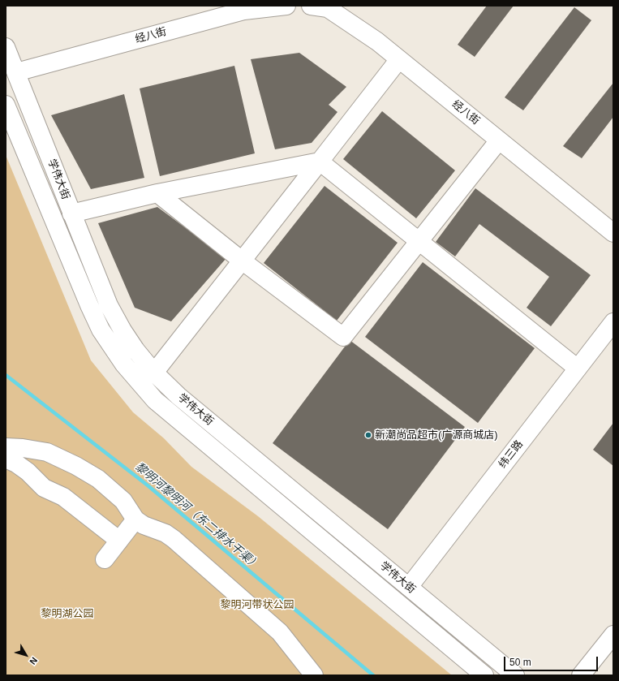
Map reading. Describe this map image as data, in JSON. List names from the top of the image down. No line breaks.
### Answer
{"streets":{"street":["经八街","学伟大街","纬三路"]},"crossings":[["经八街","学伟大街"],["学伟大街","纬三路"]],"water":["黎明河黎明河（东二排水干渠）"],"parks":["黎明河带状公园","黎明湖公园"],"places":["新潮尚品超市(广源商城店)"],"scale_bar":"50 m","north":"bottom right"}
